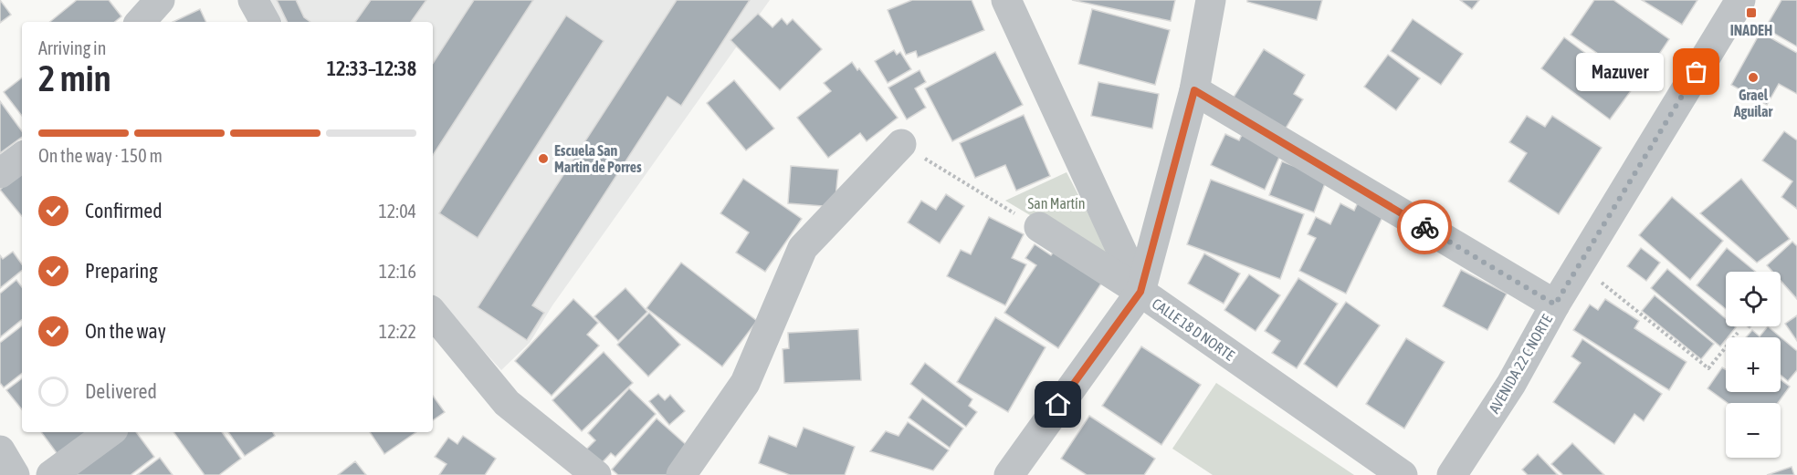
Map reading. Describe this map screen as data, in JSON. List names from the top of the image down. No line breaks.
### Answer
{"streets":{"street":["CALLE 18 D NORTE","AVENIDA 22 C NORTE"]},"parks":["San Martín"],"places":{"transit":["INADEH"],"other":["Mazuver","Grael Aguilar","Escuela San Martin de Porres"]},"page":{"heading":["2 min","Arriving in","12:33–12:38"],"bubble":"Mazuver","bar":"On the way · 150 m","list":[["Confirmed","12:04"],["Preparing","12:16"],["On the way","12:22"],"Delivered"],"map_buttons":["+","−"]}}
